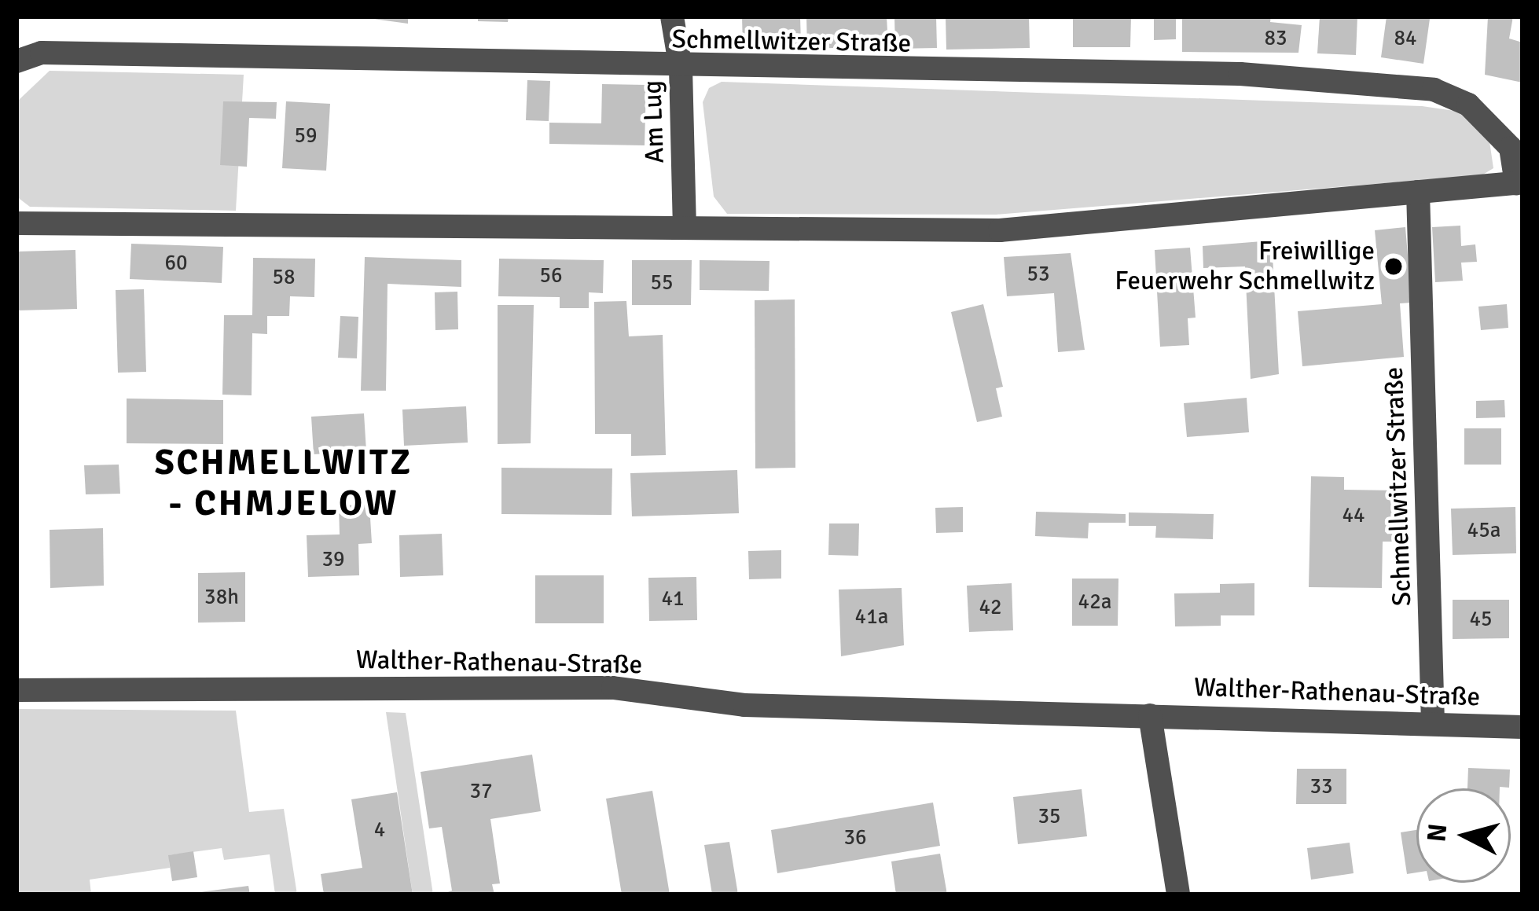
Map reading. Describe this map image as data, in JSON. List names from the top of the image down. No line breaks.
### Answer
{"streets":{"street":["Schmellwitzer Straße","Am Lug","Walther-Rathenau-Straße"]},"crossings":[["Schmellwitzer Straße","Am Lug"],["Schmellwitzer Straße","Walther-Rathenau-Straße"]],"districts":["SCHMELLWITZ - CHMJELOW"],"places":["Freiwillige Feuerwehr Schmellwitz"],"house_numbers":["83","84","59","60","53","56","58","55","44","45a","39","38h","41","42a","42","41a","45","33","37","35","4","36"],"north":"left"}
